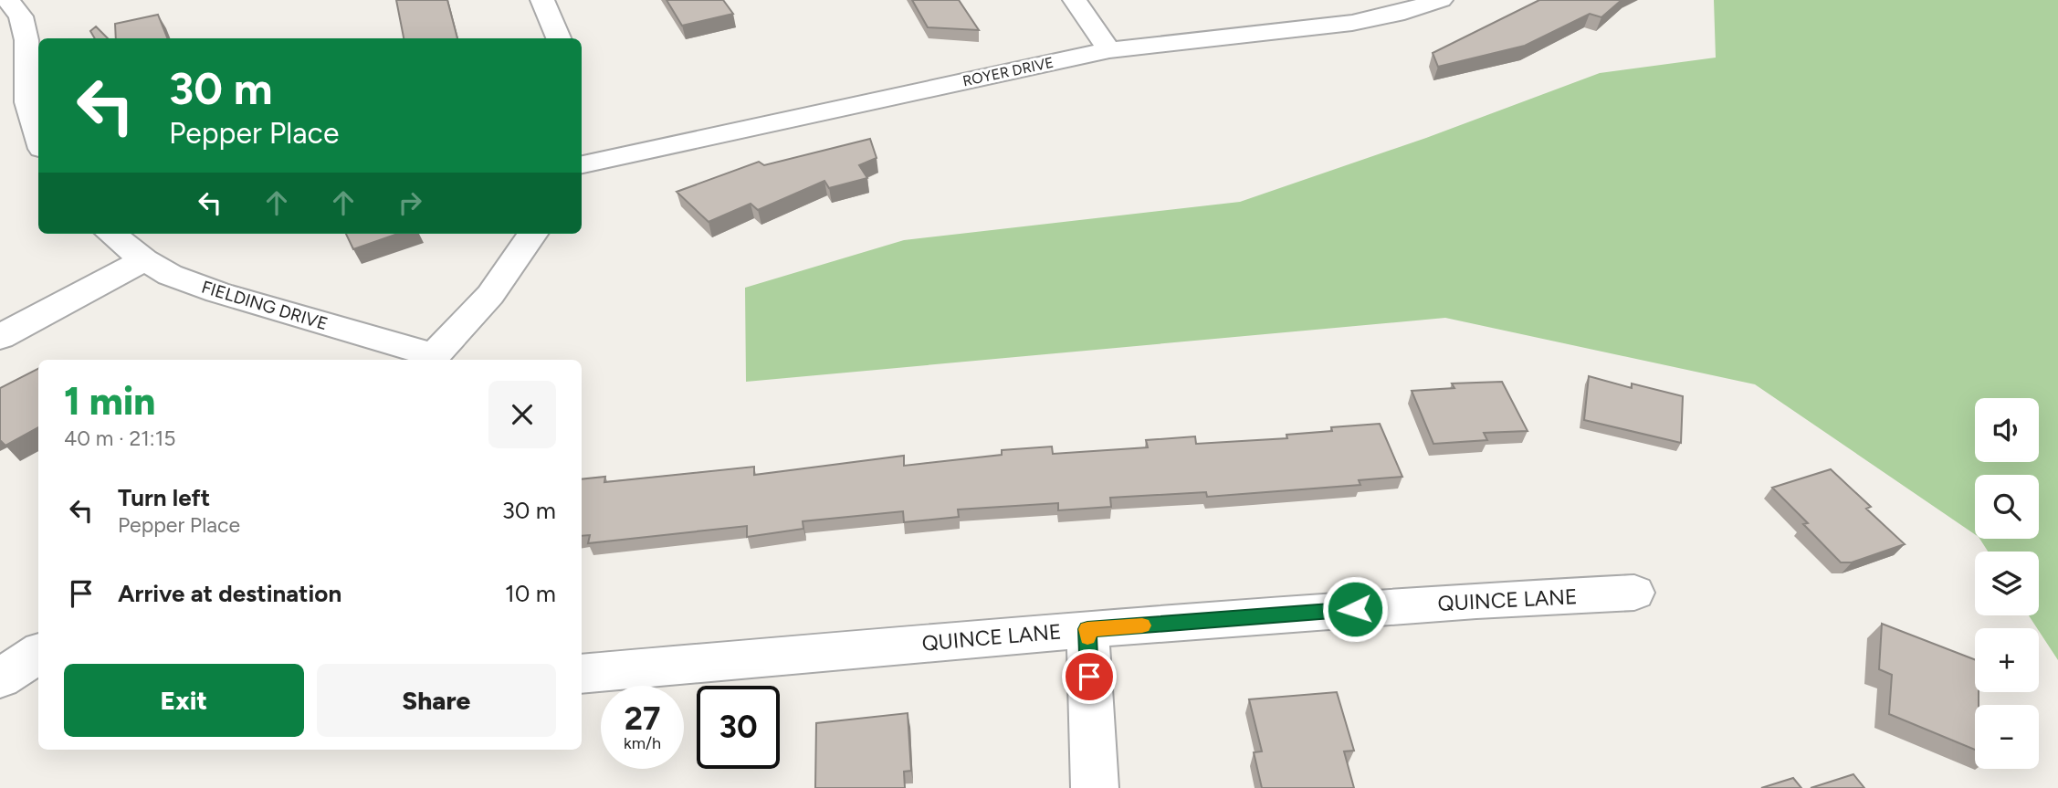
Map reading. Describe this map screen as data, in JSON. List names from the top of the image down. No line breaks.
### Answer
{"streets":{"street":["ROYER DRIVE","FIELDING DRIVE","QUINCE LANE"]},"page":{"turn":["30 m","Pepper Place"],"heading":["1 min","40 m · 21:15"],"map_buttons":["+","−"],"list":[{"name":"Turn left","note":"Pepper Place","value":"30 m"},{"name":"Arrive at destination","value":"10 m"}],"buttons":["Exit","Share"],"speed":"27 km/h","limit":"30"}}
